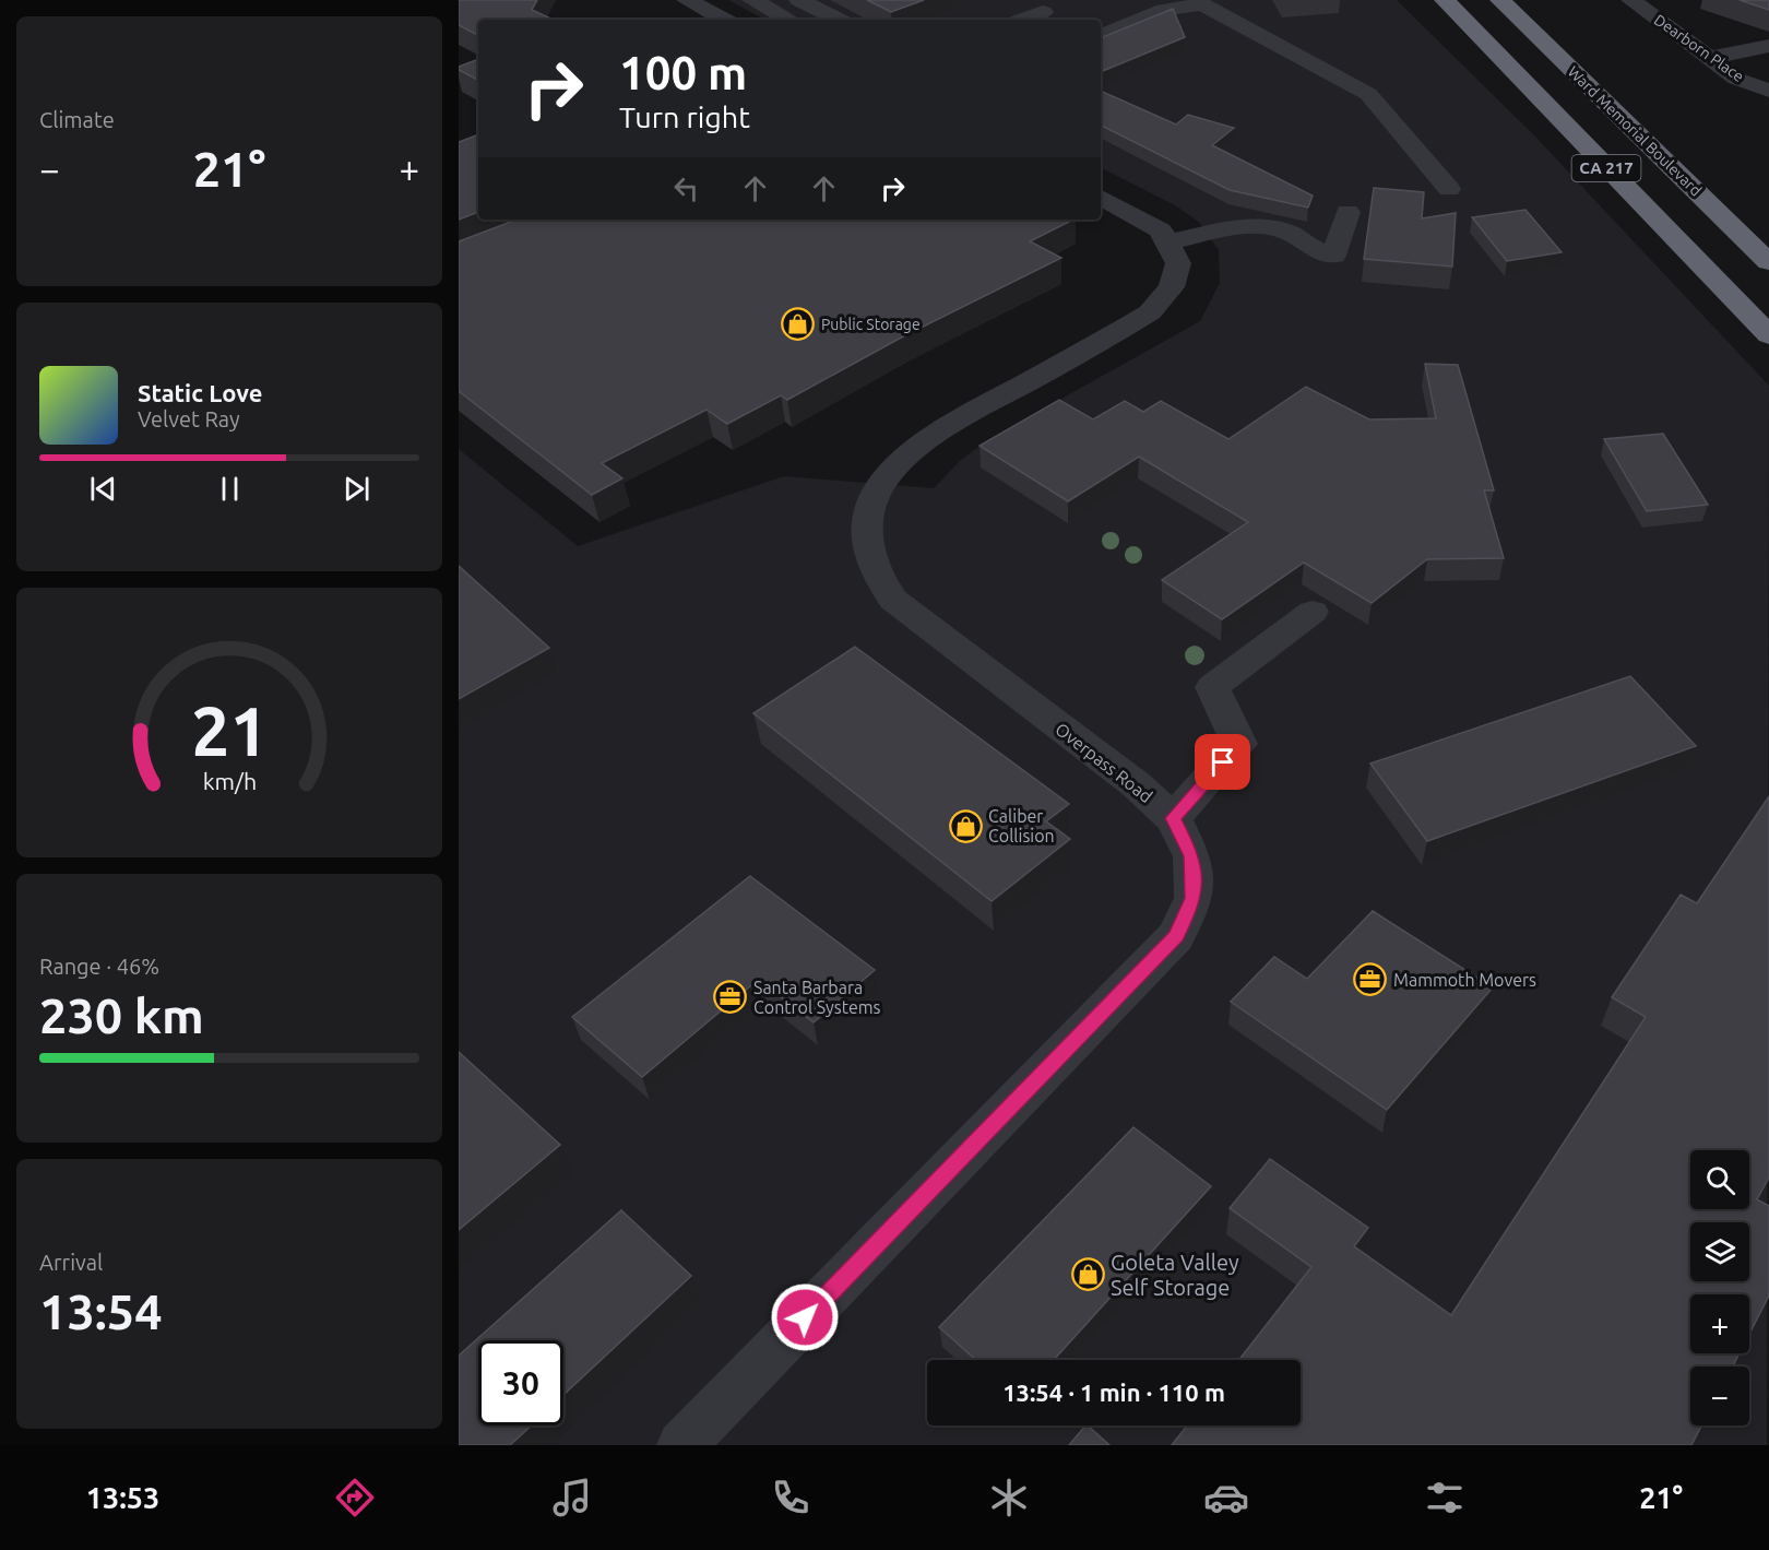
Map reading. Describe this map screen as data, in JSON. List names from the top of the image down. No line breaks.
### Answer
{"streets":{"highway":["Ward Memorial Boulevard","CA 217"],"street":["Dearborn Place","Overpass Road"]},"places":{"shop":["Public Storage","Caliber Collision","Goleta Valley Self Storage"],"office":["Mammoth Movers","Santa Barbara Control Systems"]},"page":{"tile":["Climate",["Range · 46%","230 km"],["Arrival","13:54"]],"turn":["100 m","Turn right"],"heat":["−","21°","+"],"song":["Static Love","Velvet Ray"],"map_buttons":["+","−"],"limit":"30","trip":"13:54 · 1 min · 110 m","tabs":["13:53","21°"],"gauge":["21","km/h"]}}
